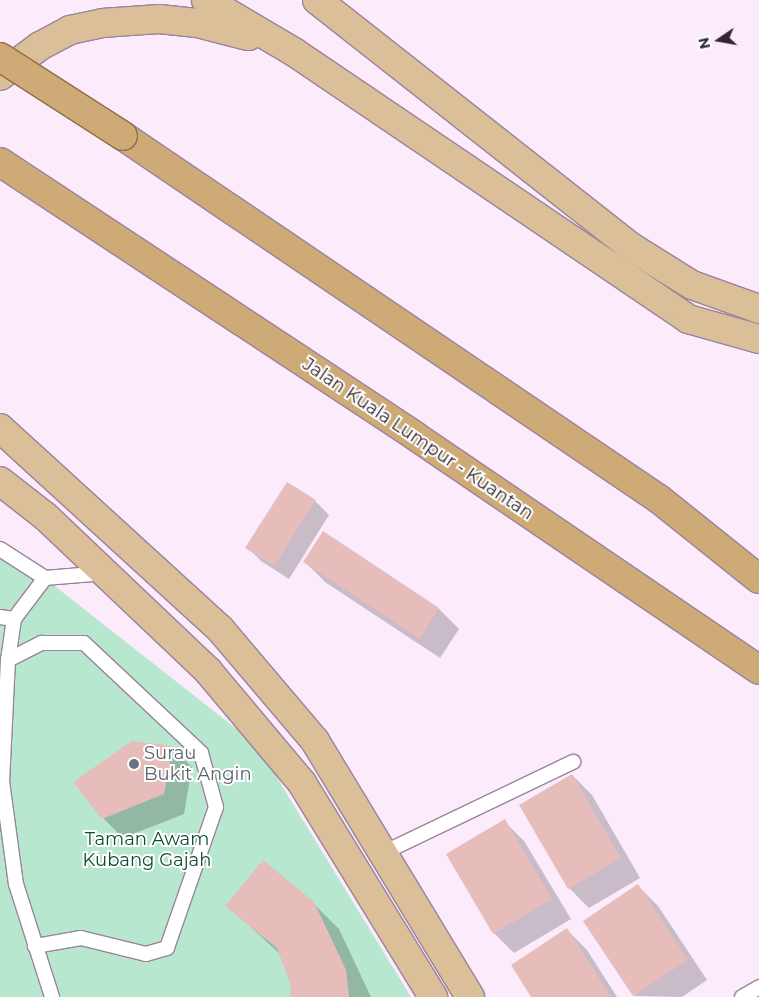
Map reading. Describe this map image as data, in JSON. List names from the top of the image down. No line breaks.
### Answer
{"streets":{"highway":["Jalan Kuala Lumpur - Kuantan"]},"parks":["Taman Awam Kubang Gajah"],"places":["Surau Bukit Angin"],"north":"left"}
